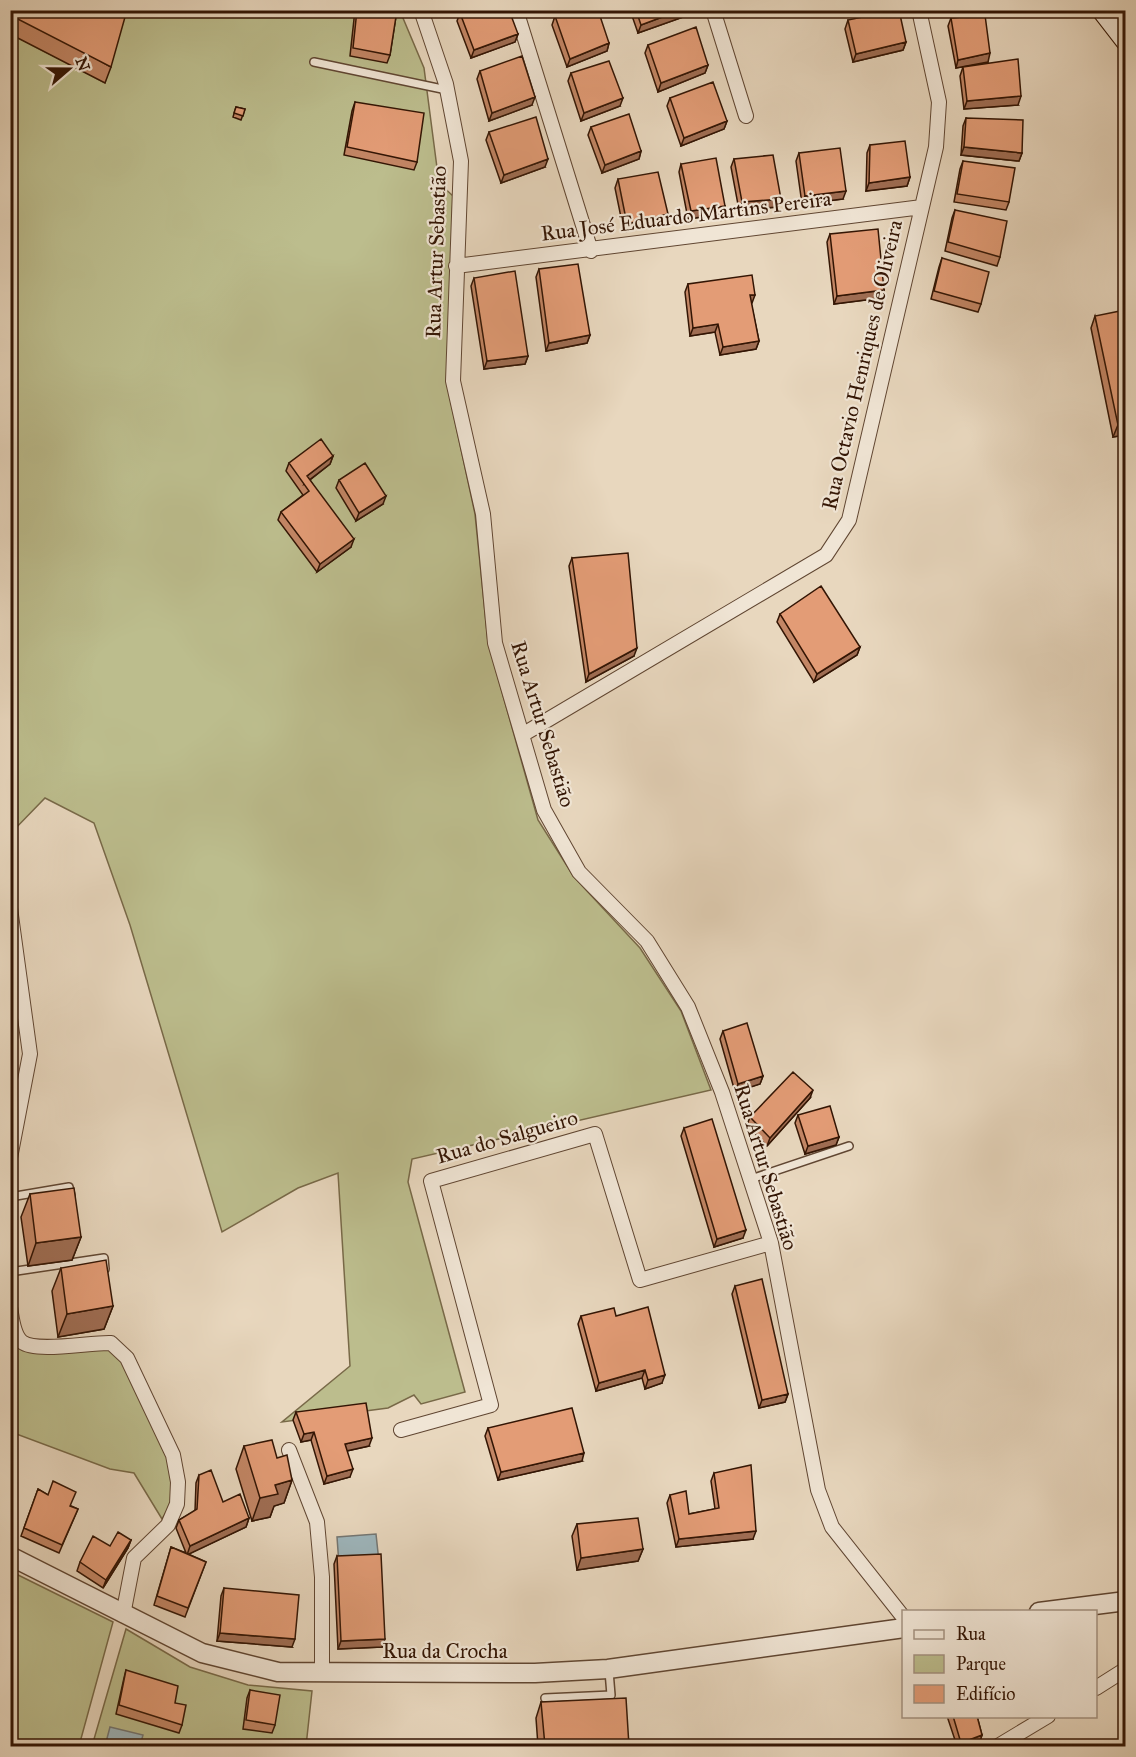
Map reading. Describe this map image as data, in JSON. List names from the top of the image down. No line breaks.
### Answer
{"streets":{"street":["Rua José Eduardo Martins Pereira","Rua Artur Sebastião","Rua Octavio Henriques de Oliveira","Rua do Salgueiro","Rua da Crocha"]},"crossings":[["Rua José Eduardo Martins Pereira","Rua Artur Sebastião"],["Rua José Eduardo Martins Pereira","Rua Octavio Henriques de Oliveira"],["Rua Artur Sebastião","Rua Octavio Henriques de Oliveira"],["Rua Artur Sebastião","Rua do Salgueiro"]],"legend":["Rua","Parque","Edifício"],"north":"right"}
